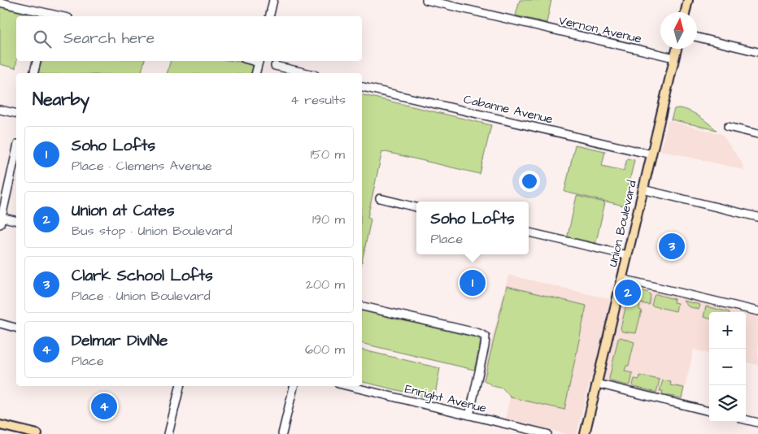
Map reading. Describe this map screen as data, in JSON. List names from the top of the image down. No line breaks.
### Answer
{"streets":{"main road":["Union Boulevard"],"street":["Vernon Avenue","Cabanne Avenue","Enright Avenue"]},"crossings":[["Vernon Avenue","Union Boulevard"],["Cabanne Avenue","Union Boulevard"]],"north":"top","page":{"search":"Search here","heading":["Nearby","4 results"],"list":[{"mark":"1","name":"Soho Lofts","note":"Place · Clemens Avenue","value":"150 m"},{"mark":"2","name":"Union at Cates","note":"Bus stop · Union Boulevard","value":"190 m"},{"mark":"3","name":"Clark School Lofts","note":"Place · Union Boulevard","value":"200 m"},{"mark":"4","name":"Delmar DivINe","note":"Place","value":"600 m"}],"popup":["Soho Lofts","Place"],"pins":["3","1","2","4"],"map_buttons":["+","−"]}}
